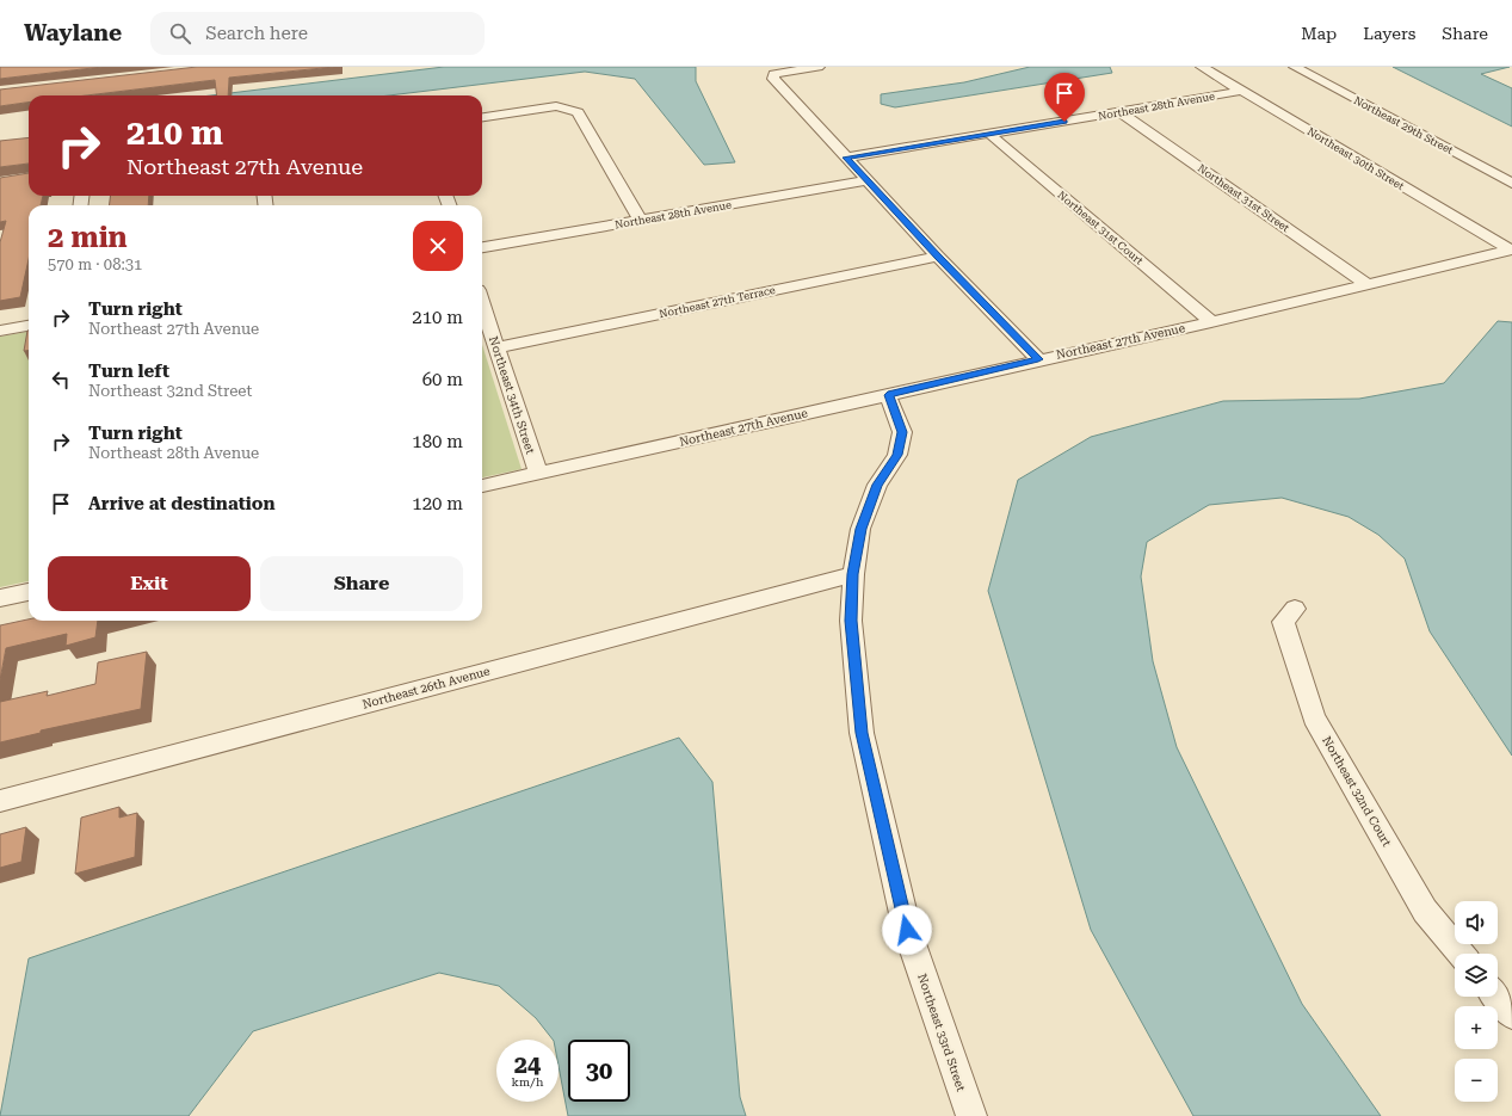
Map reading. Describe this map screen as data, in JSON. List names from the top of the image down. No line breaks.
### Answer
{"streets":{"street":["Northeast 28th Avenue","Northeast 29th Street","Northeast 30th Street","Northeast 31st Street","Northeast 31st Court","Northeast 27th Terrace","Northeast 27th Avenue","Northeast 34th Street","Northeast 26th Avenue","Northeast 32nd Court","Northeast 33rd Street"]},"crossings":[["Northeast 28th Avenue","Northeast 30th Street"],["Northeast 28th Avenue","Northeast 31st Street"],["Northeast 28th Avenue","Northeast 31st Court"],["Northeast 30th Street","Northeast 27th Avenue"],["Northeast 31st Street","Northeast 27th Avenue"],["Northeast 31st Court","Northeast 27th Avenue"],["Northeast 27th Terrace","Northeast 34th Street"],["Northeast 27th Avenue","Northeast 34th Street"],["Northeast 27th Avenue","Northeast 33rd Street"],["Northeast 26th Avenue","Northeast 33rd Street"]],"page":{"header":"Waylane","search":"Search here","nav":["Map","Layers","Share"],"turn":["210 m","Northeast 27th Avenue"],"heading":["2 min","570 m · 08:31"],"list":[{"name":"Turn right","note":"Northeast 27th Avenue","value":"210 m"},{"name":"Turn left","note":"Northeast 32nd Street","value":"60 m"},{"name":"Turn right","note":"Northeast 28th Avenue","value":"180 m"},{"name":"Arrive at destination","value":"120 m"}],"buttons":["Exit","Share"],"map_buttons":["+","−"],"speed":"24 km/h","limit":"30"}}
